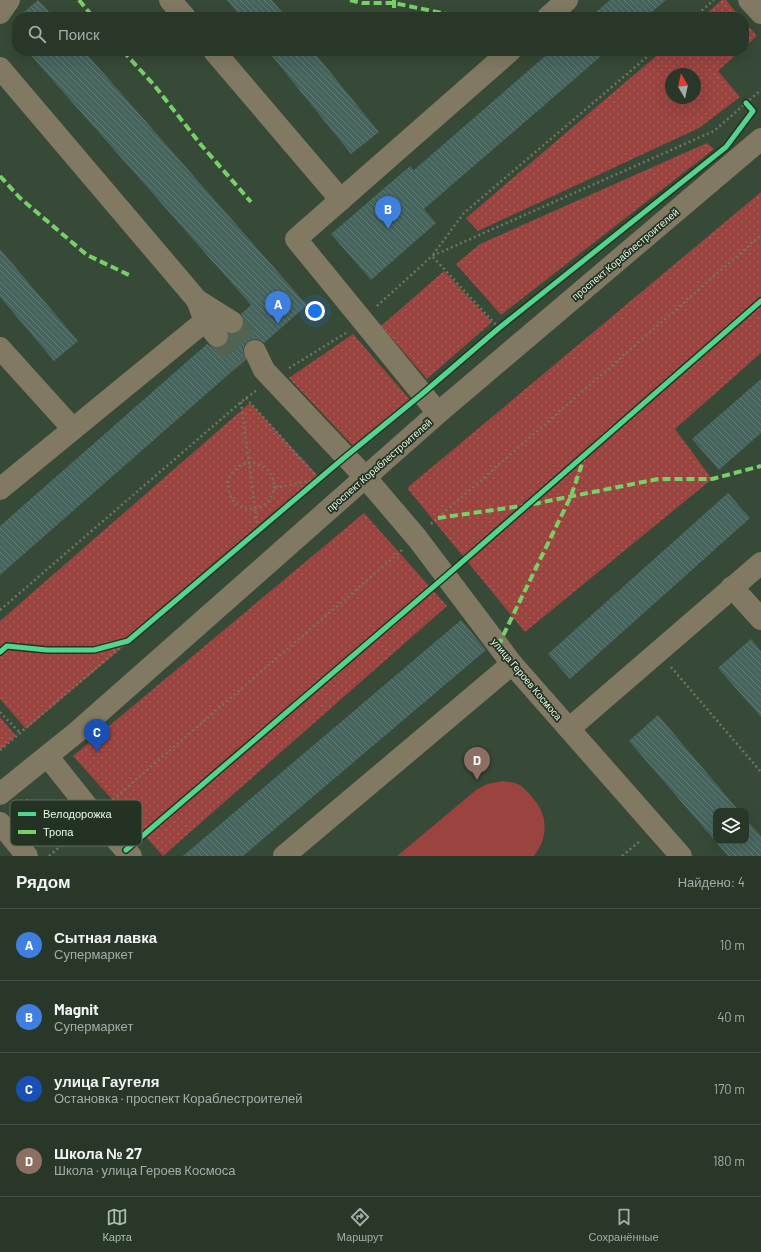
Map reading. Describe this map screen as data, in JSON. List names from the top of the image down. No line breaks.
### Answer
{"streets":{"street":["проспект Кораблестроителей","улица Героев Космоса"]},"crossings":[["проспект Кораблестроителей","улица Героев Космоса"]],"legend":["Велодорожка","Тропа"],"north":"top","page":{"search":"Поиск","pins":["B","A","C","D"],"heading":["Рядом","Найдено: 4"],"list":[{"mark":"A","name":"Сытная лавка","note":"Супермаркет","value":"10 m"},{"mark":"B","name":"Magnit","note":"Супермаркет","value":"40 m"},{"mark":"C","name":"улица Гаугеля","note":"Остановка · проспект Кораблестроителей","value":"170 m"},{"mark":"D","name":"Школа № 27","note":"Школа · улица Героев Космоса","value":"180 m"}],"nav":["Карта","Маршрут","Сохранённые"]}}
